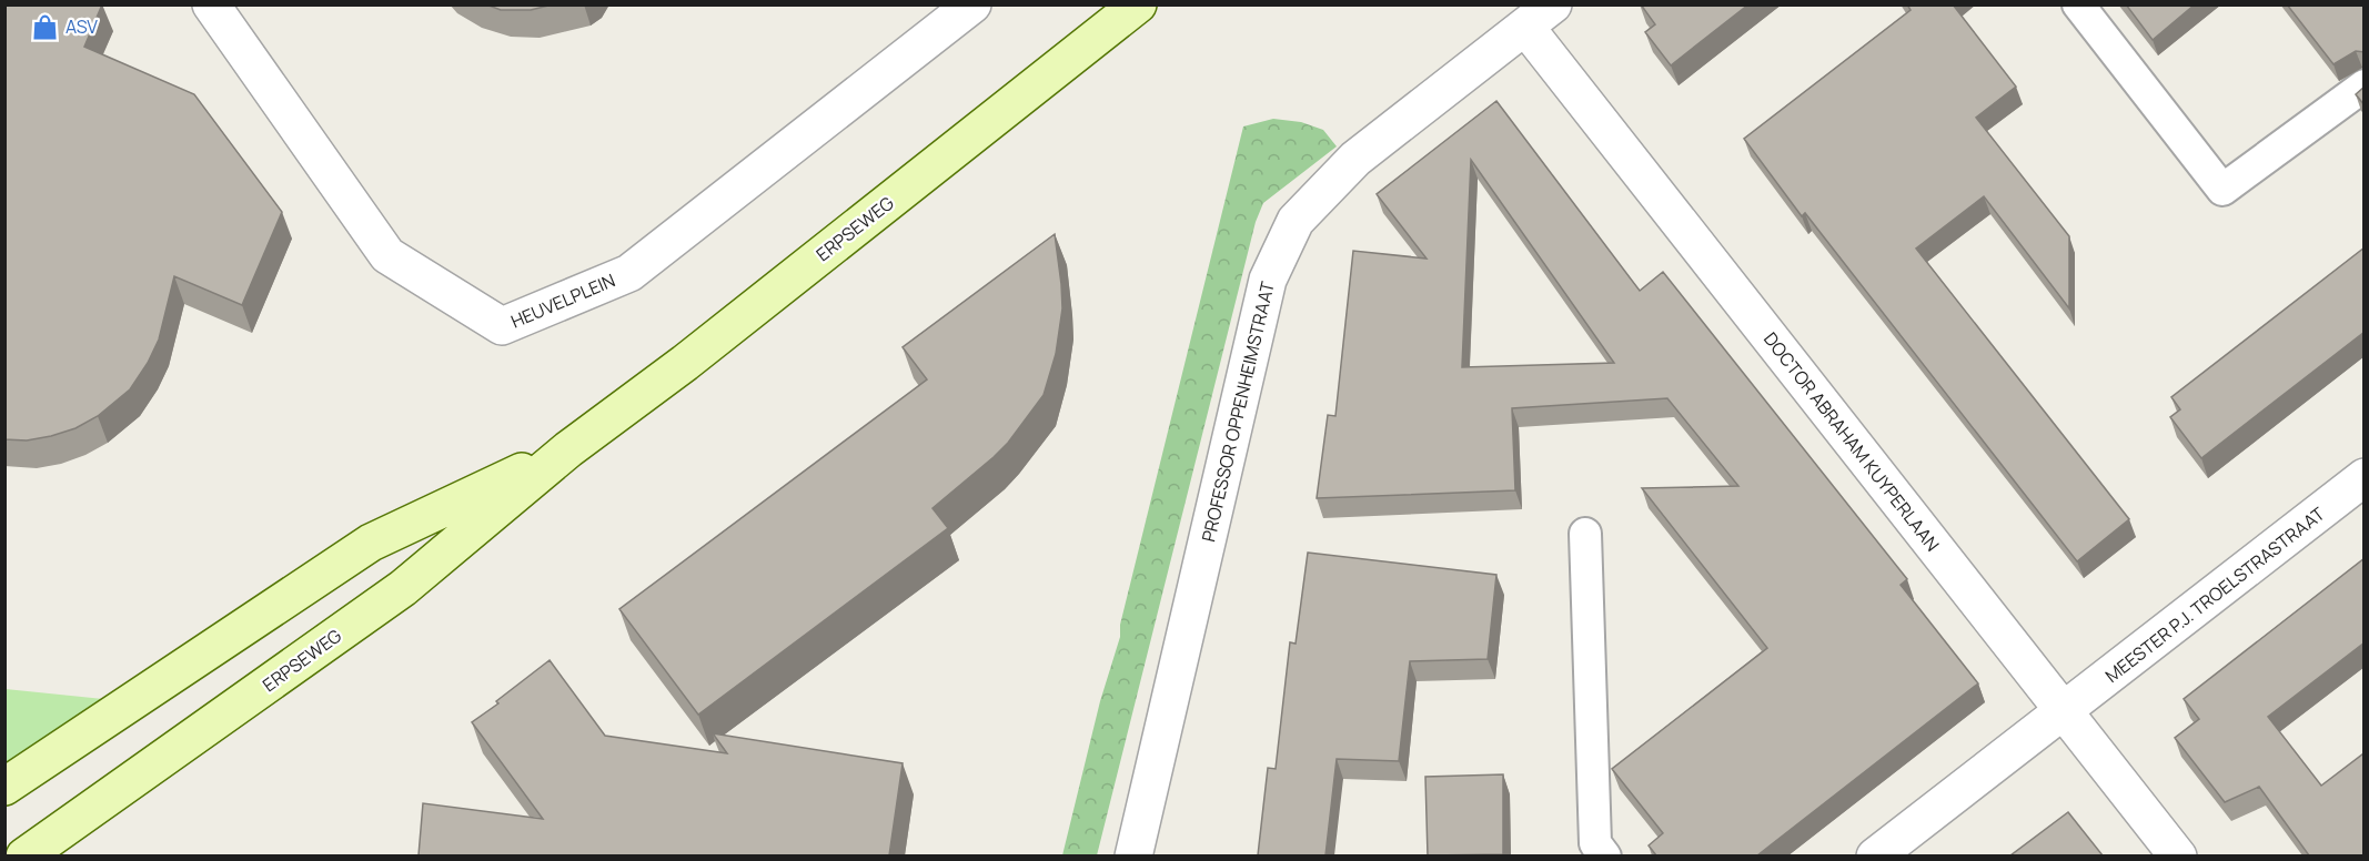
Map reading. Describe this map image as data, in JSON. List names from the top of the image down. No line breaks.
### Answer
{"streets":{"main road":["ERPSEWEG"],"street":["HEUVELPLEIN","PROFESSOR OPPENHEIMSTRAAT","DOCTOR ABRAHAM KUYPERLAAN","MEESTER P.J. TROELSTRASTRAAT"]},"crossings":[["PROFESSOR OPPENHEIMSTRAAT","DOCTOR ABRAHAM KUYPERLAAN"],["DOCTOR ABRAHAM KUYPERLAAN","MEESTER P.J. TROELSTRASTRAAT"]],"places":{"shop":["ASV"]}}
